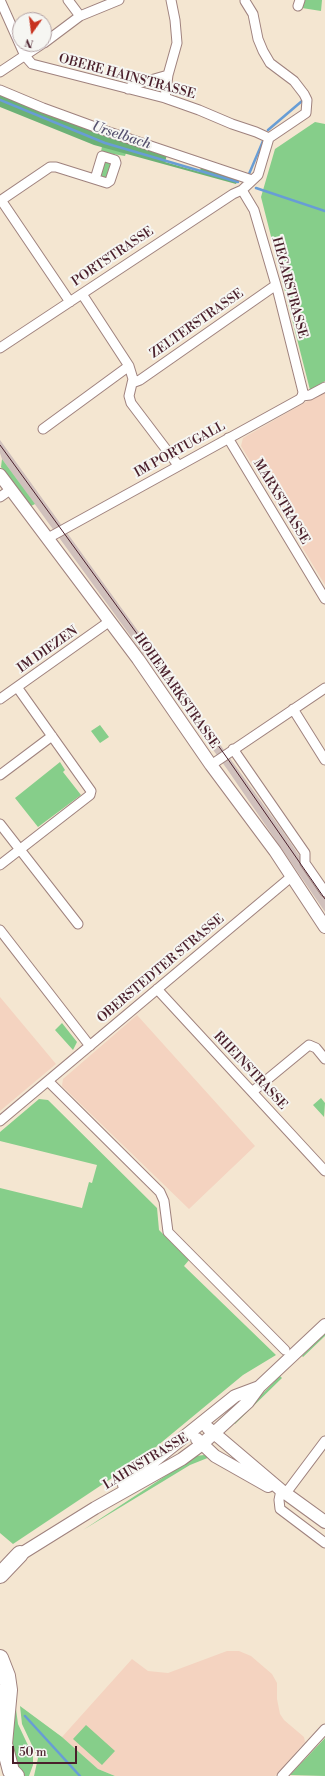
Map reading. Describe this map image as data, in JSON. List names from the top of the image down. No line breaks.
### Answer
{"streets":{"street":["OBERE HAINSTRASSE","PORTSTRASSE","HEGARSTRASSE","ZELTERSTRASSE","IM PORTUGALL","MARXSTRASSE","IM DIEZEN","HOHEMARKSTRASSE","OBERSTEDTER STRASSE","RHEINSTRASSE","LAHNSTRASSE"]},"crossings":[["OBERE HAINSTRASSE","PORTSTRASSE"],["PORTSTRASSE","HEGARSTRASSE"],["HEGARSTRASSE","ZELTERSTRASSE"],["HEGARSTRASSE","IM PORTUGALL"],["IM PORTUGALL","MARXSTRASSE"],["IM PORTUGALL","HOHEMARKSTRASSE"],["IM DIEZEN","HOHEMARKSTRASSE"],["HOHEMARKSTRASSE","OBERSTEDTER STRASSE"],["OBERSTEDTER STRASSE","RHEINSTRASSE"]],"water":["Urselbach"],"scale_bar":"50 m","north":"bottom"}
